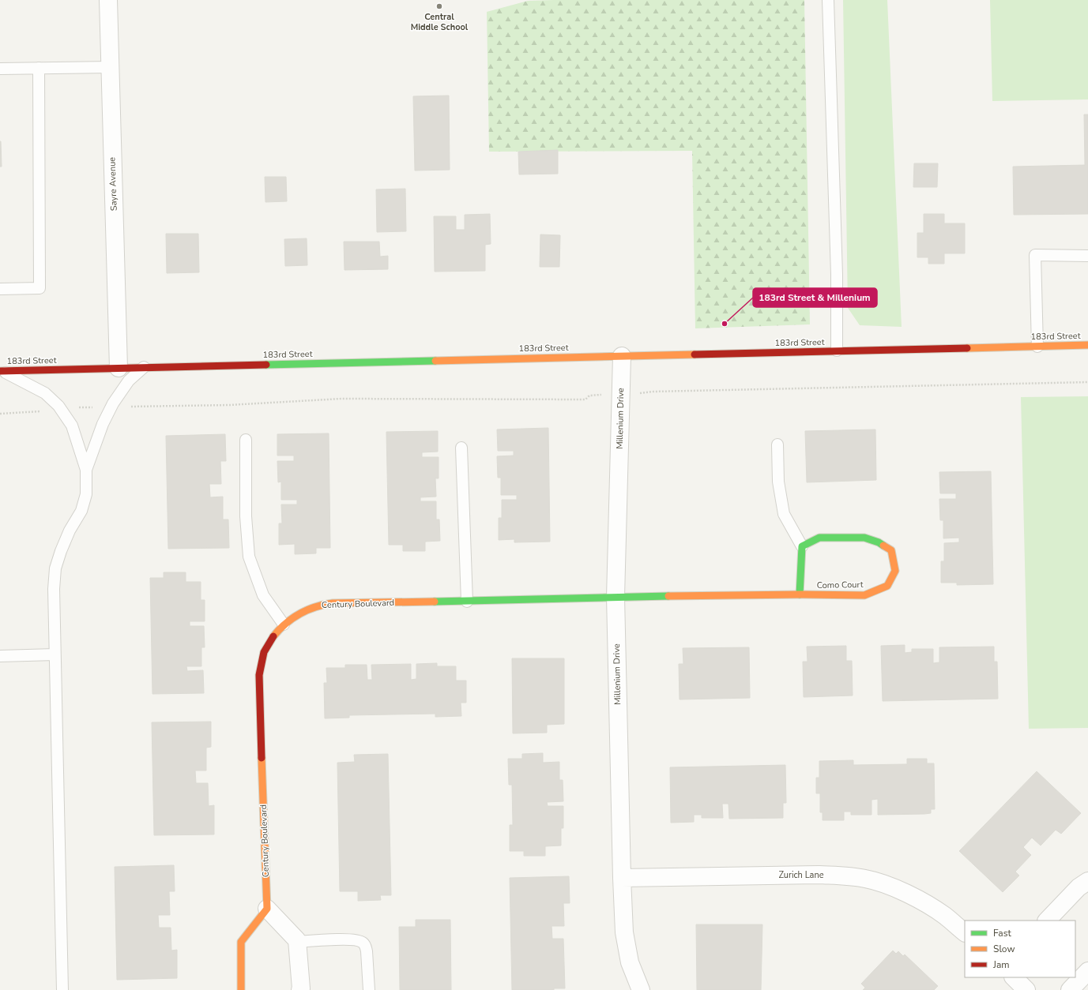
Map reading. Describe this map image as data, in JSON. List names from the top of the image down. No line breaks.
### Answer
{"streets":{"street":["Sayre Avenue","183rd Street","Millenium Drive","Como Court","Century Boulevard","Zurich Lane"]},"crossings":[["Sayre Avenue","183rd Street"],["183rd Street","Millenium Drive"],["Millenium Drive","Como Court"],["Millenium Drive","Century Boulevard"],["Millenium Drive","Zurich Lane"],["Como Court","Century Boulevard"]],"places":["Central Middle School","183rd Street & Millenium"],"legend":["Fast","Slow","Jam"]}
